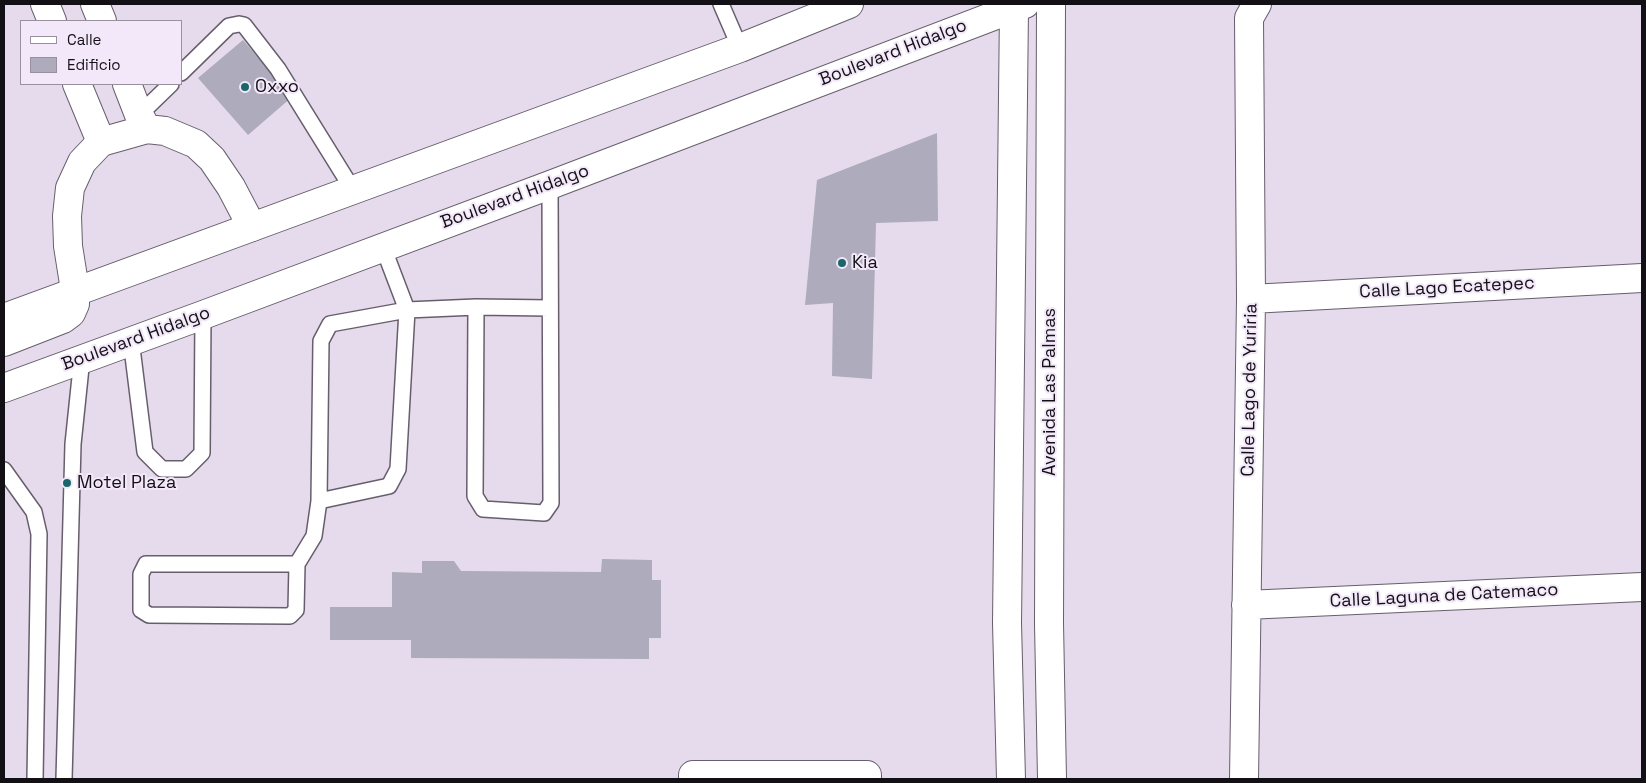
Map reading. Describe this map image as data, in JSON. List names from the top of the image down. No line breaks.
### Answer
{"streets":{"street":["Boulevard Hidalgo","Calle Lago Ecatepec","Calle Lago de Yuriria","Avenida Las Palmas","Calle Laguna de Catemaco"]},"crossings":[["Calle Lago Ecatepec","Calle Lago de Yuriria"],["Calle Lago de Yuriria","Calle Laguna de Catemaco"]],"places":["Oxxo","Kia","Motel Plaza"],"legend":["Calle","Edificio"]}
